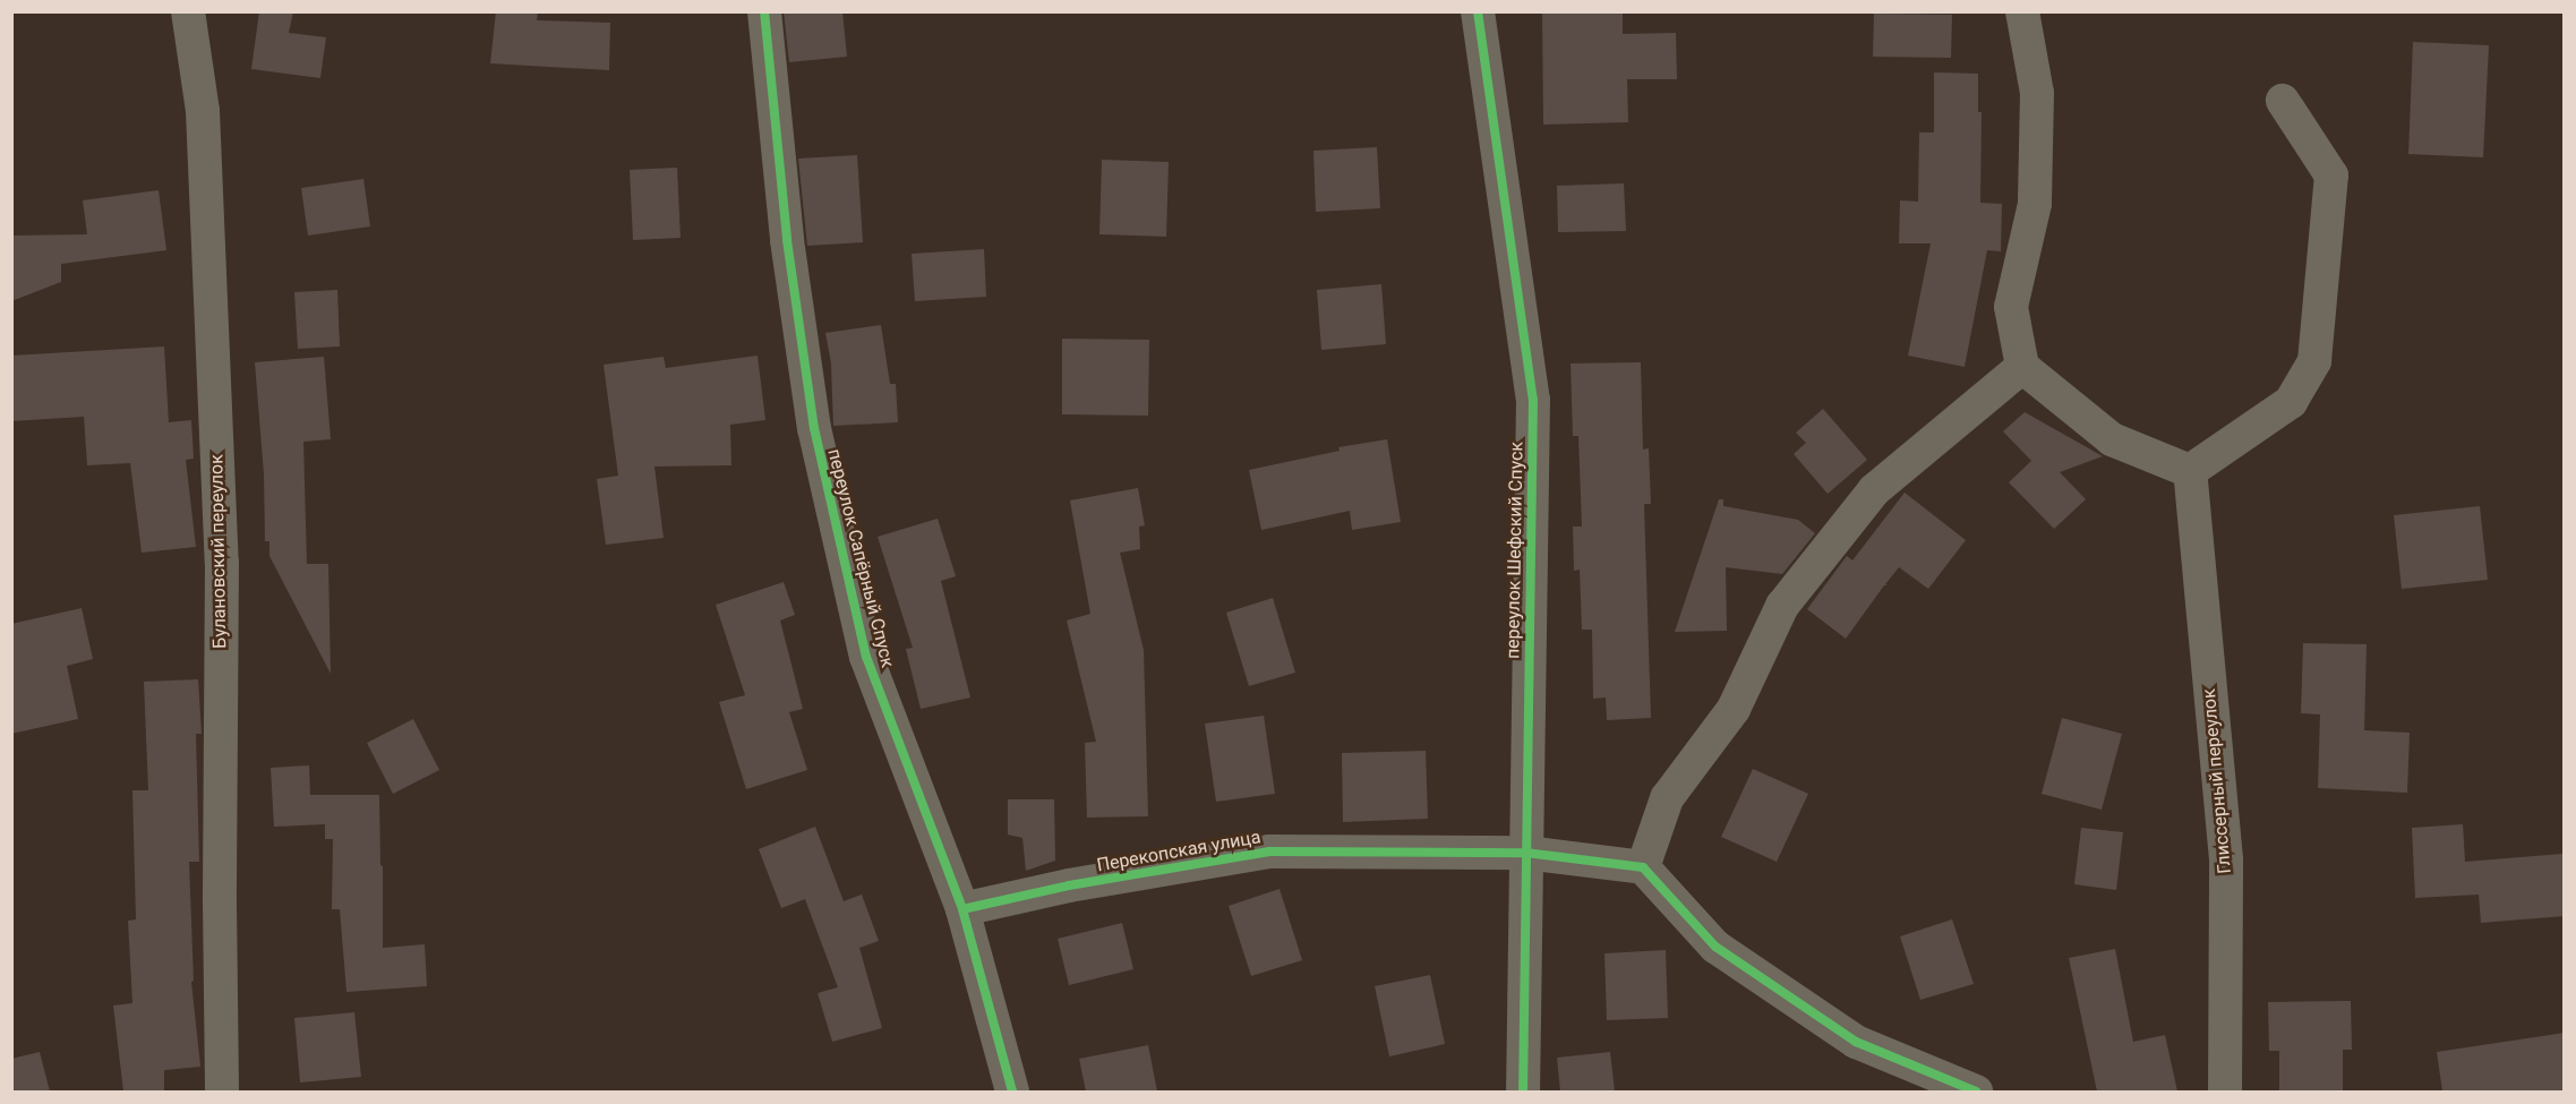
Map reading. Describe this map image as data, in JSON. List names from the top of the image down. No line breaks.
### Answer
{"streets":{"street":["переулок Шефский Спуск","Булановский переулок","переулок Сапёрный Спуск","Глиссерный переулок","Перекопская улица"]},"crossings":[["переулок Шефский Спуск","Перекопская улица"],["переулок Сапёрный Спуск","Перекопская улица"]]}
